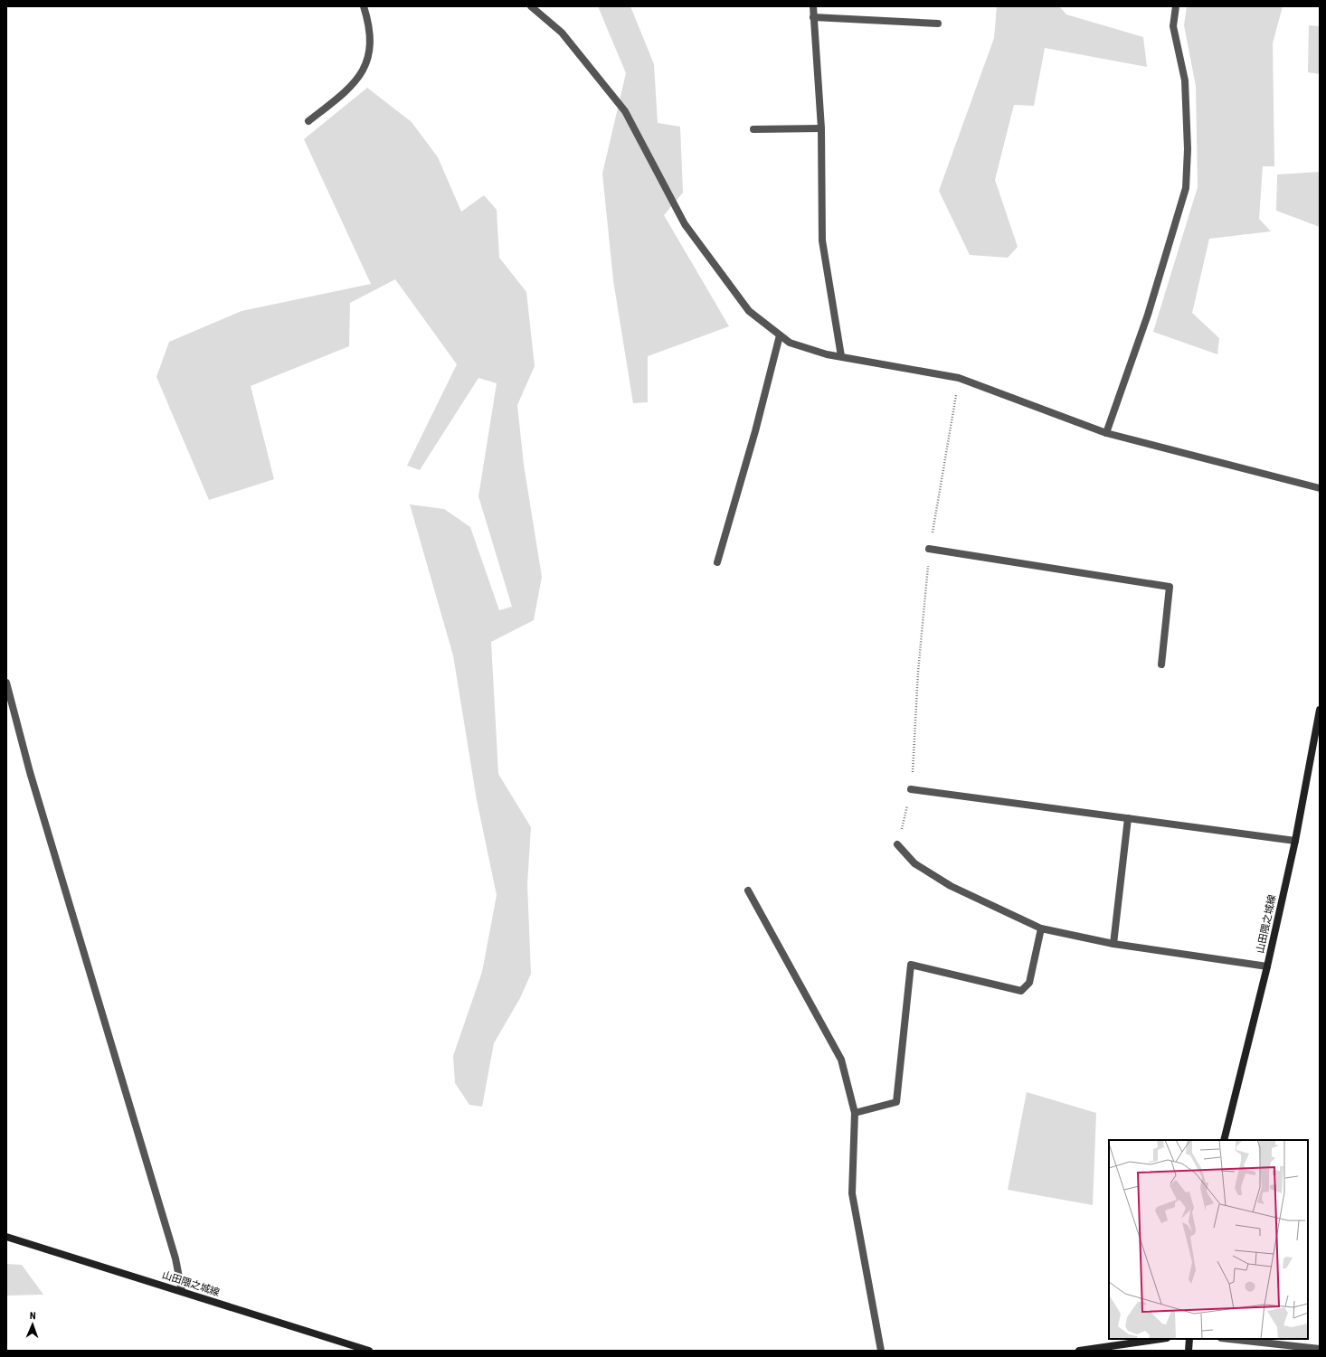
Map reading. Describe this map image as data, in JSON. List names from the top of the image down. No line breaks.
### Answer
{"streets":{"main road":["山田隈之城線"]},"north":"top"}
